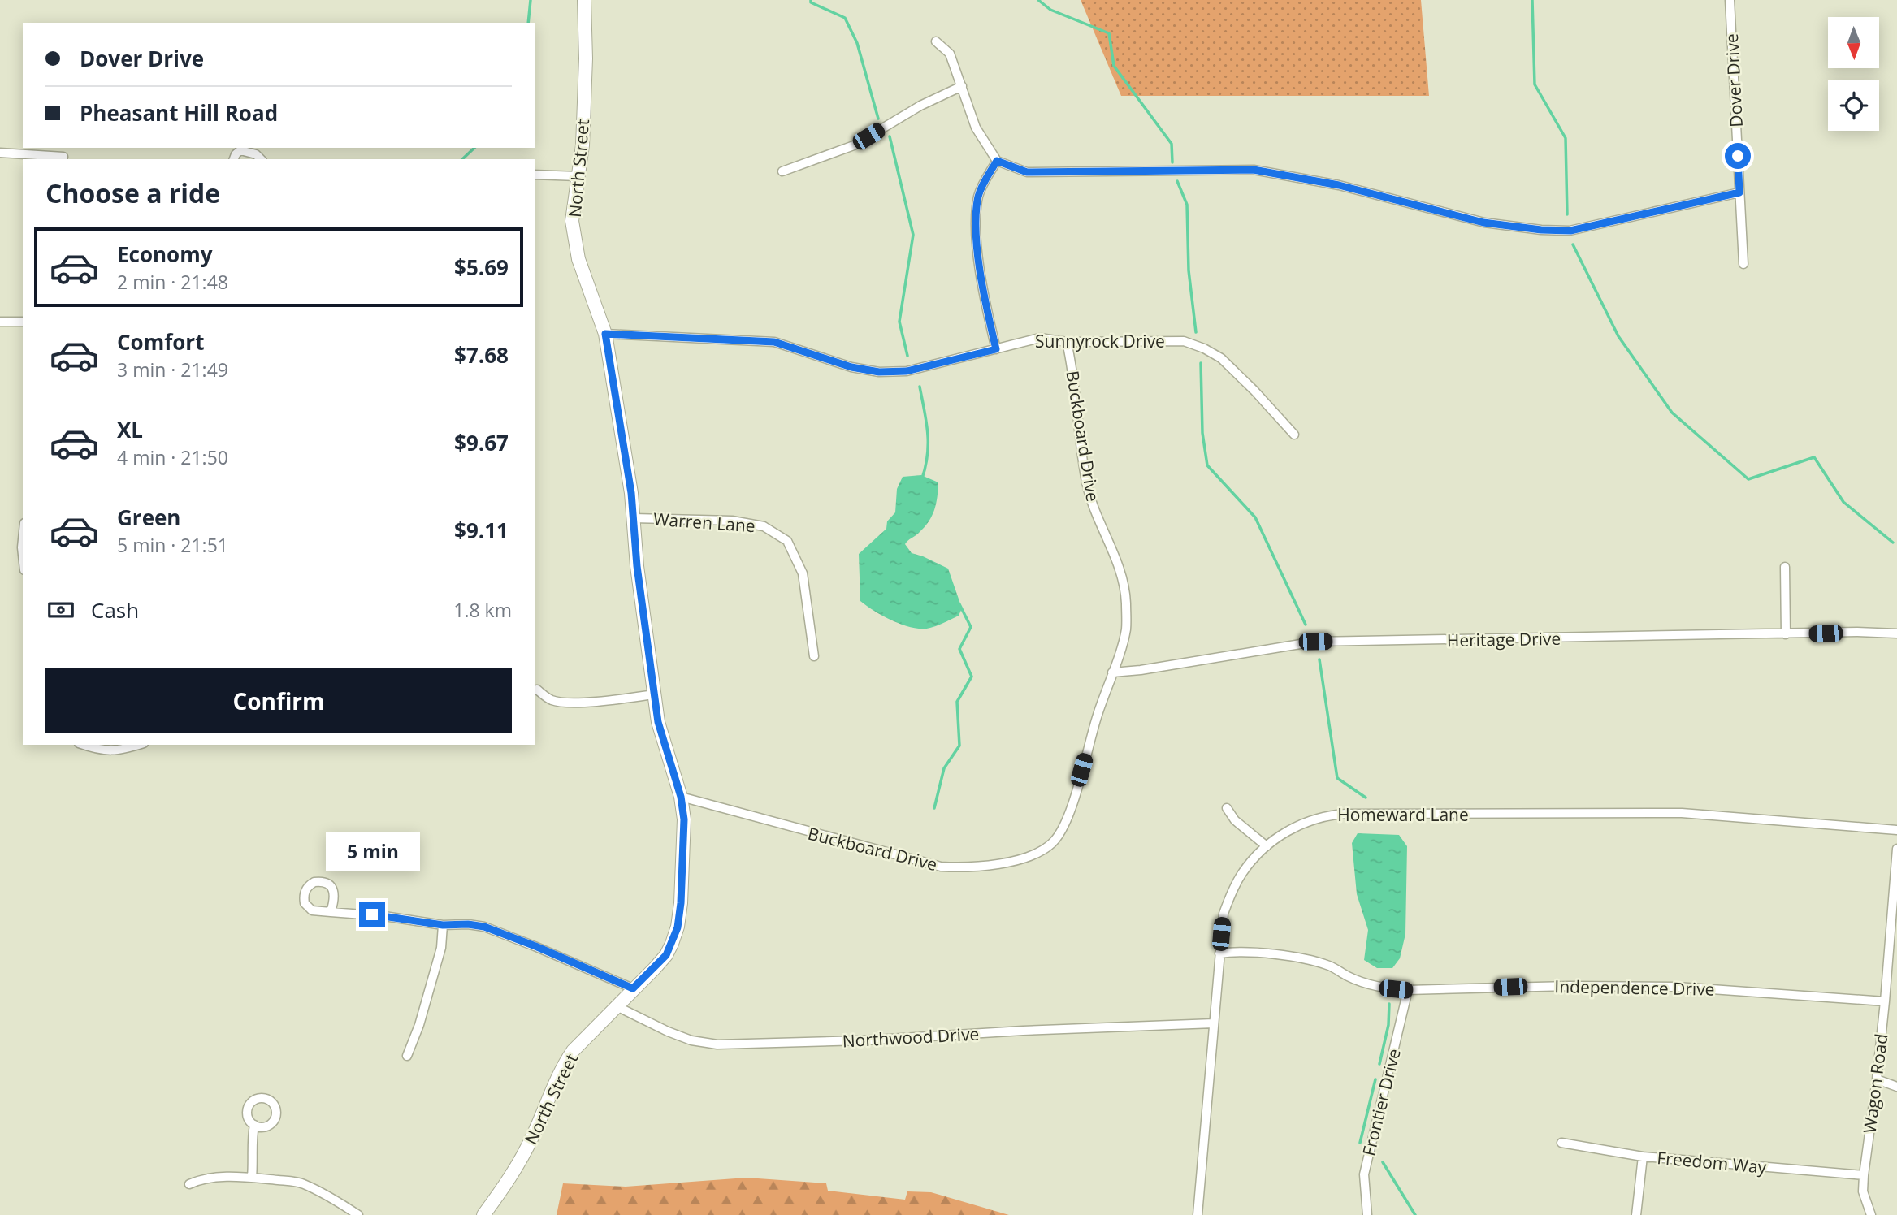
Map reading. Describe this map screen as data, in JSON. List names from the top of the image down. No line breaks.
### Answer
{"streets":{"street":["Dover Drive","North Street","Sunnyrock Drive","Buckboard Drive","Warren Lane","Heritage Drive","Homeward Lane","Independence Drive","Northwood Drive","Wagon Road","Frontier Drive","Freedom Way"]},"crossings":[["North Street","Sunnyrock Drive"],["North Street","Buckboard Drive"],["North Street","Warren Lane"],["North Street","Northwood Drive"],["Sunnyrock Drive","Buckboard Drive"],["Buckboard Drive","Heritage Drive"],["Homeward Lane","Independence Drive"],["Homeward Lane","Northwood Drive"],["Independence Drive","Wagon Road"],["Independence Drive","Frontier Drive"],["Wagon Road","Freedom Way"]],"north":"bottom","page":{"banner":["Dover Drive","Pheasant Hill Road"],"heading":"Choose a ride","list":[{"name":"Economy","note":"2 min · 21:48","value":"$5.69"},{"name":"Comfort","note":"3 min · 21:49","value":"$7.68"},{"name":"XL","note":"4 min · 21:50","value":"$9.67"},{"name":"Green","note":"5 min · 21:51","value":"$9.11"}],"pay":["Cash","1.8 km"],"buttons":"Confirm","bubble":"5 min"}}
